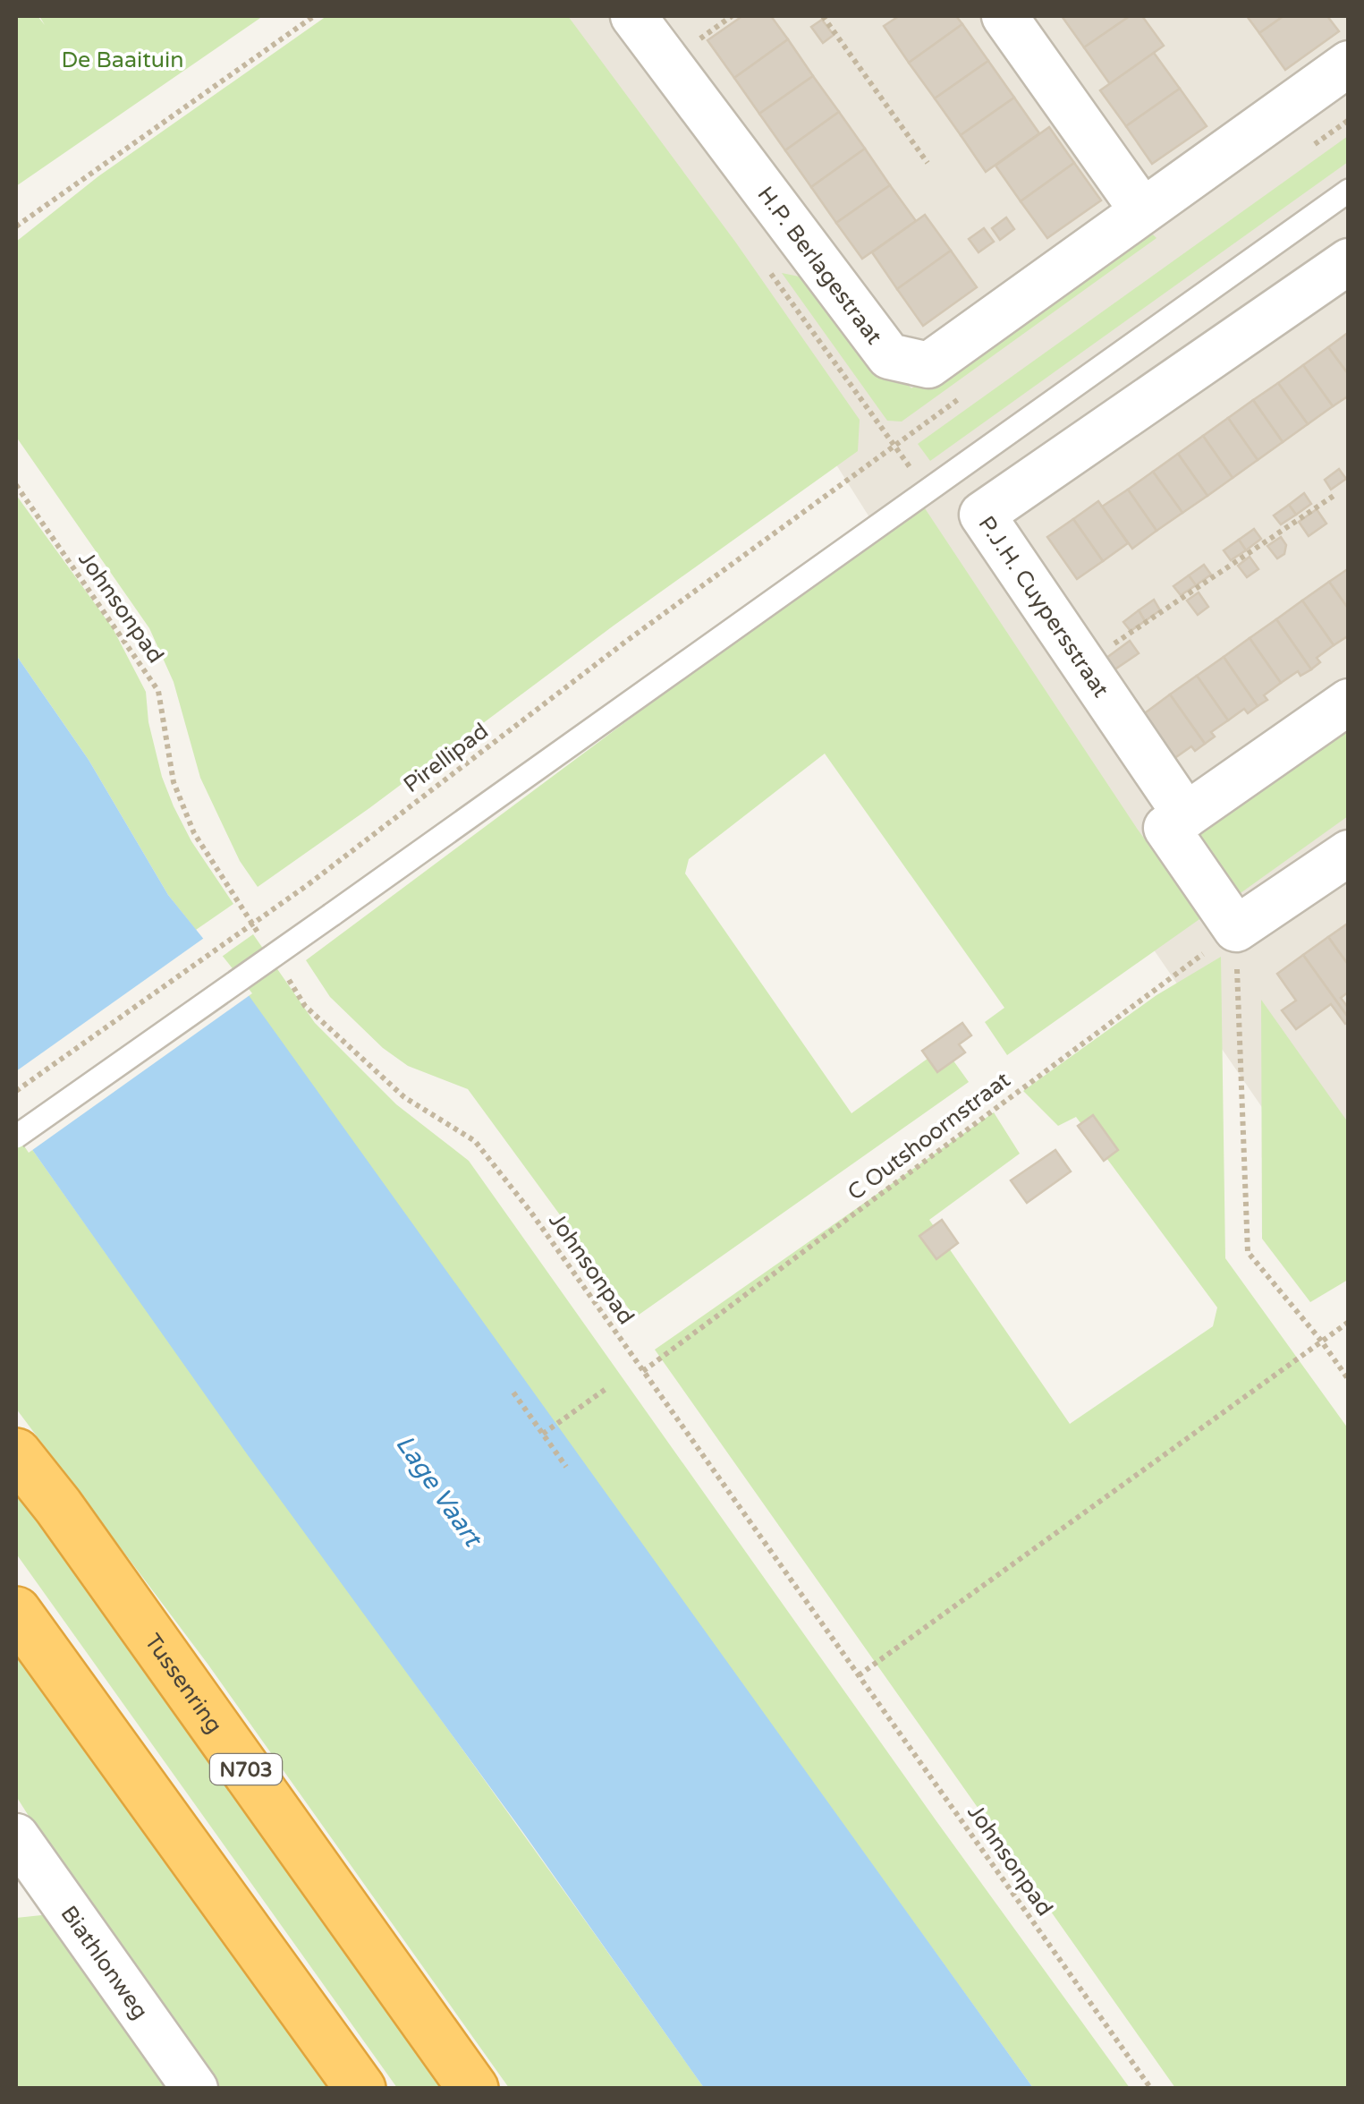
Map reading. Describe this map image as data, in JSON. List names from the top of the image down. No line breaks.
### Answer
{"streets":{"highway":["Tussenring","N703"],"street":["H.P. Berlagestraat","P.J.H. Cuypersstraat","Biathlonweg"],"path":["Johnsonpad","Pirellipad","C Outshoornstraat"]},"crossings":[["Johnsonpad","C Outshoornstraat"]],"water":["Lage Vaart"],"parks":["De Baaituin"]}
